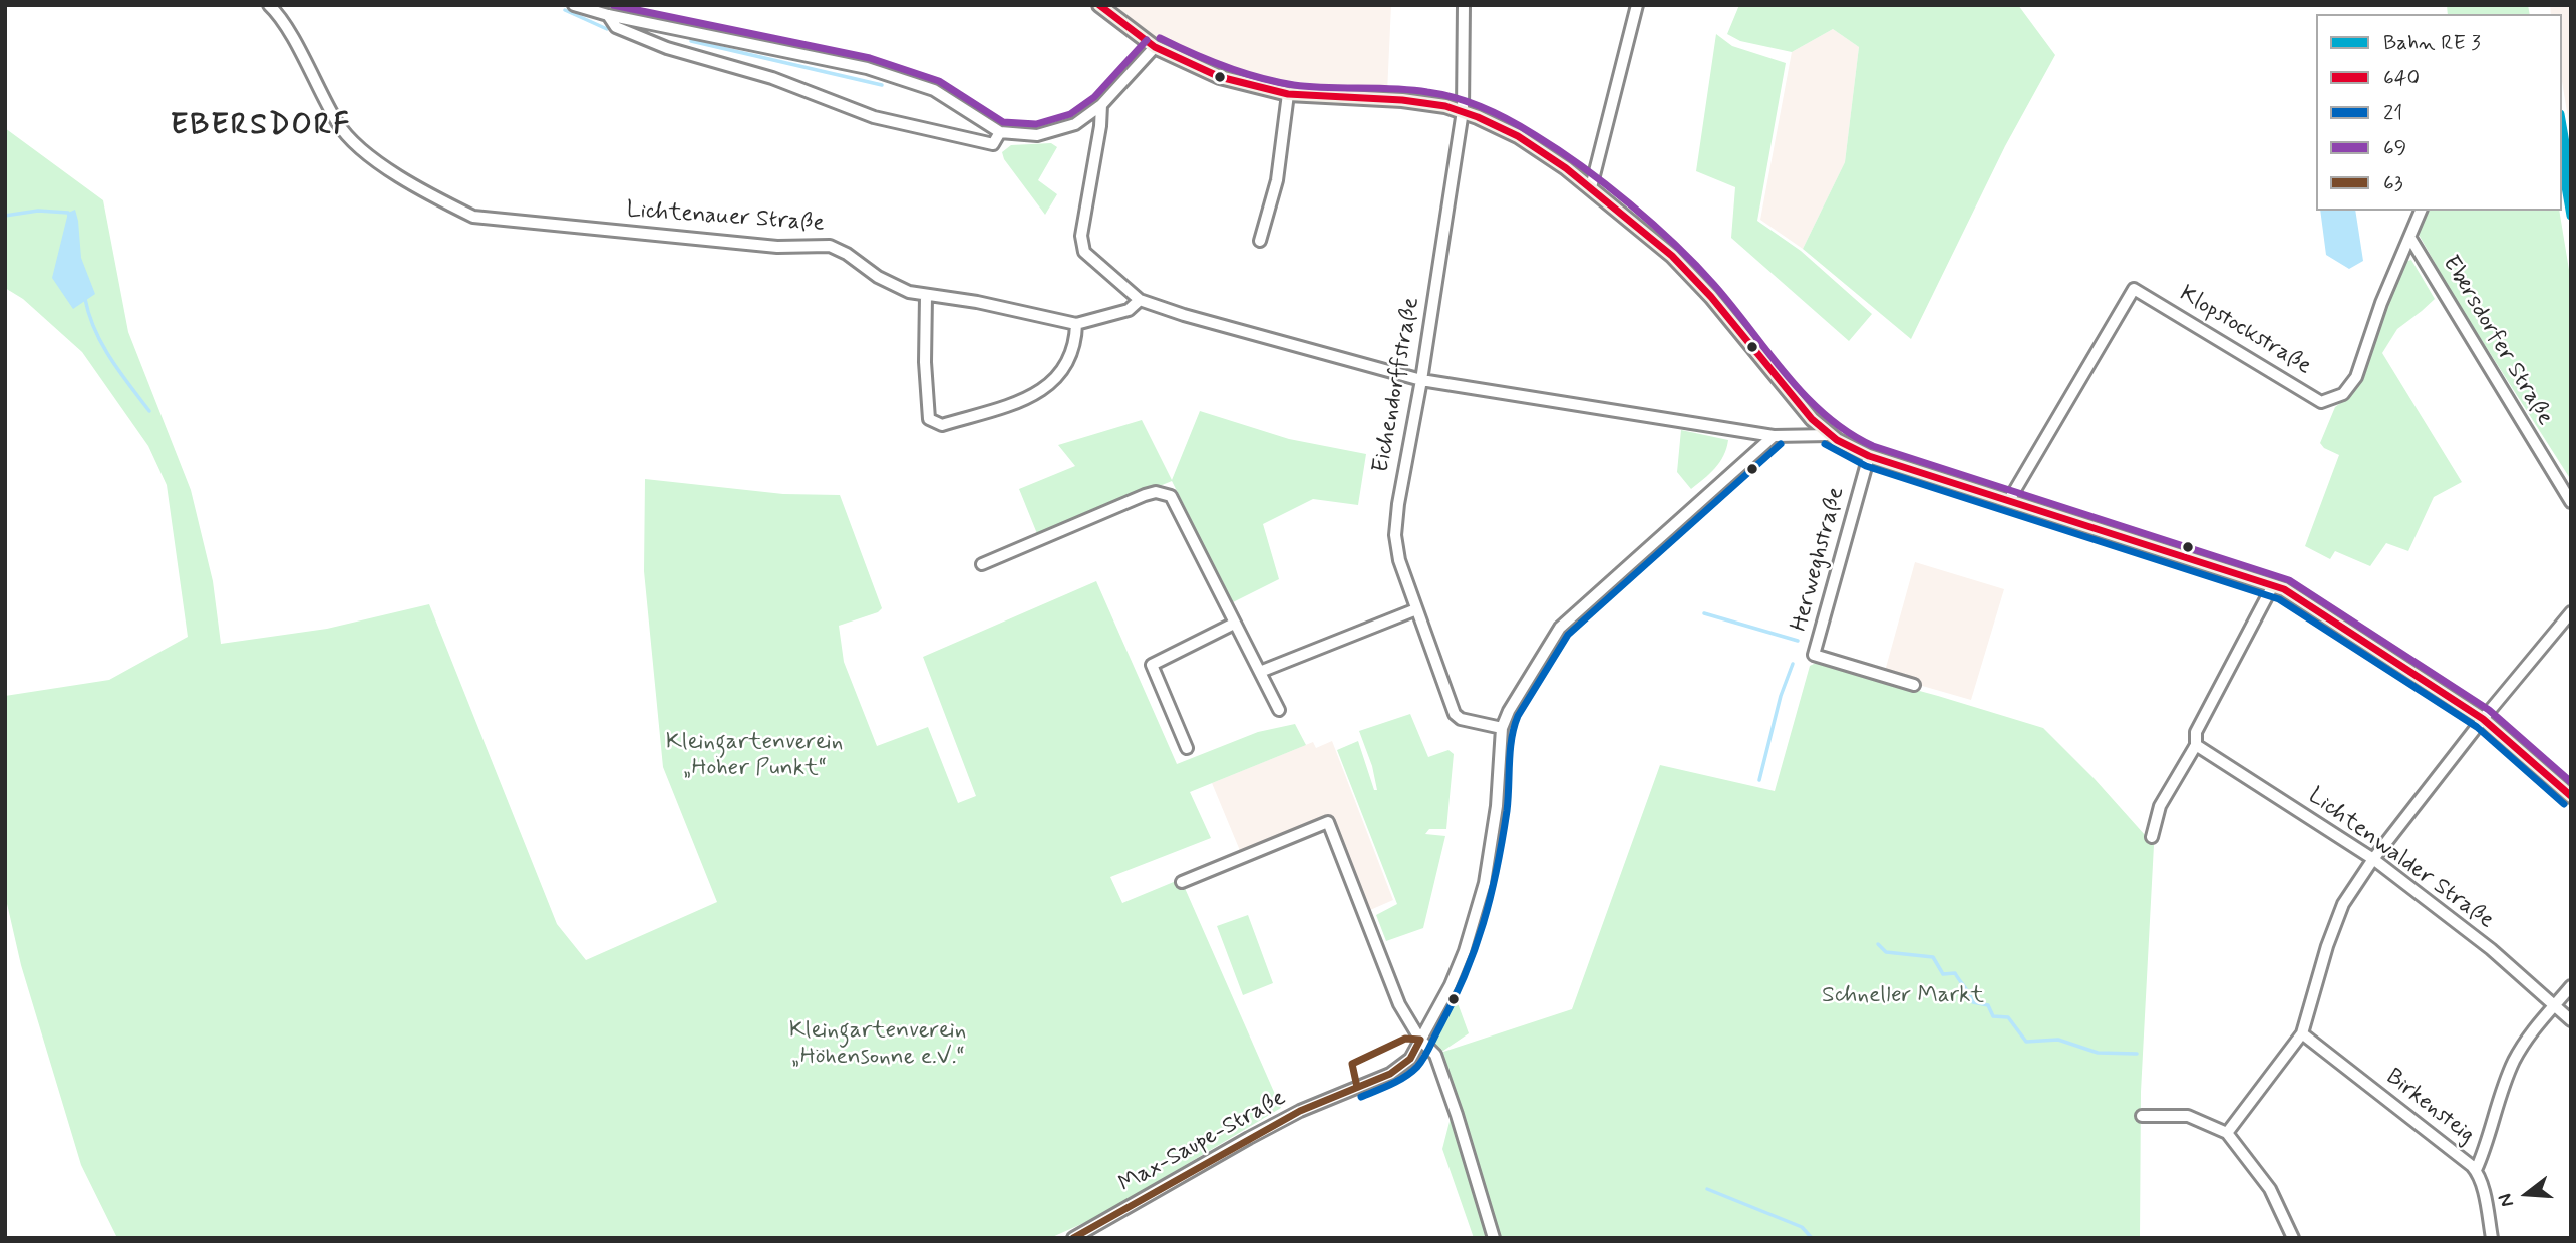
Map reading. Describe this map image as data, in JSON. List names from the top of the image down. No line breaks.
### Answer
{"streets":{"street":["Lichtenauer Straße","Klopstockstraße","Ebersdorfer Straße","Eichendorffstraße","Herweghstraße","Lichtenwalder Straße","Birkensteig","Max-Saupe-Straße"]},"crossings":[["Klopstockstraße","Ebersdorfer Straße"],["Eichendorffstraße","Max-Saupe-Straße"]],"districts":["EBERSDORF"],"parks":["Kleingartenverein „Hoher Punkt“","Schneller Markt","Kleingartenverein „Höhensonne e.V.“"],"lines":["transit line 640","transit line 69","transit line 21","transit line 63"],"legend":["Bahn RE 3","640","21","69","63"],"north":"left"}
